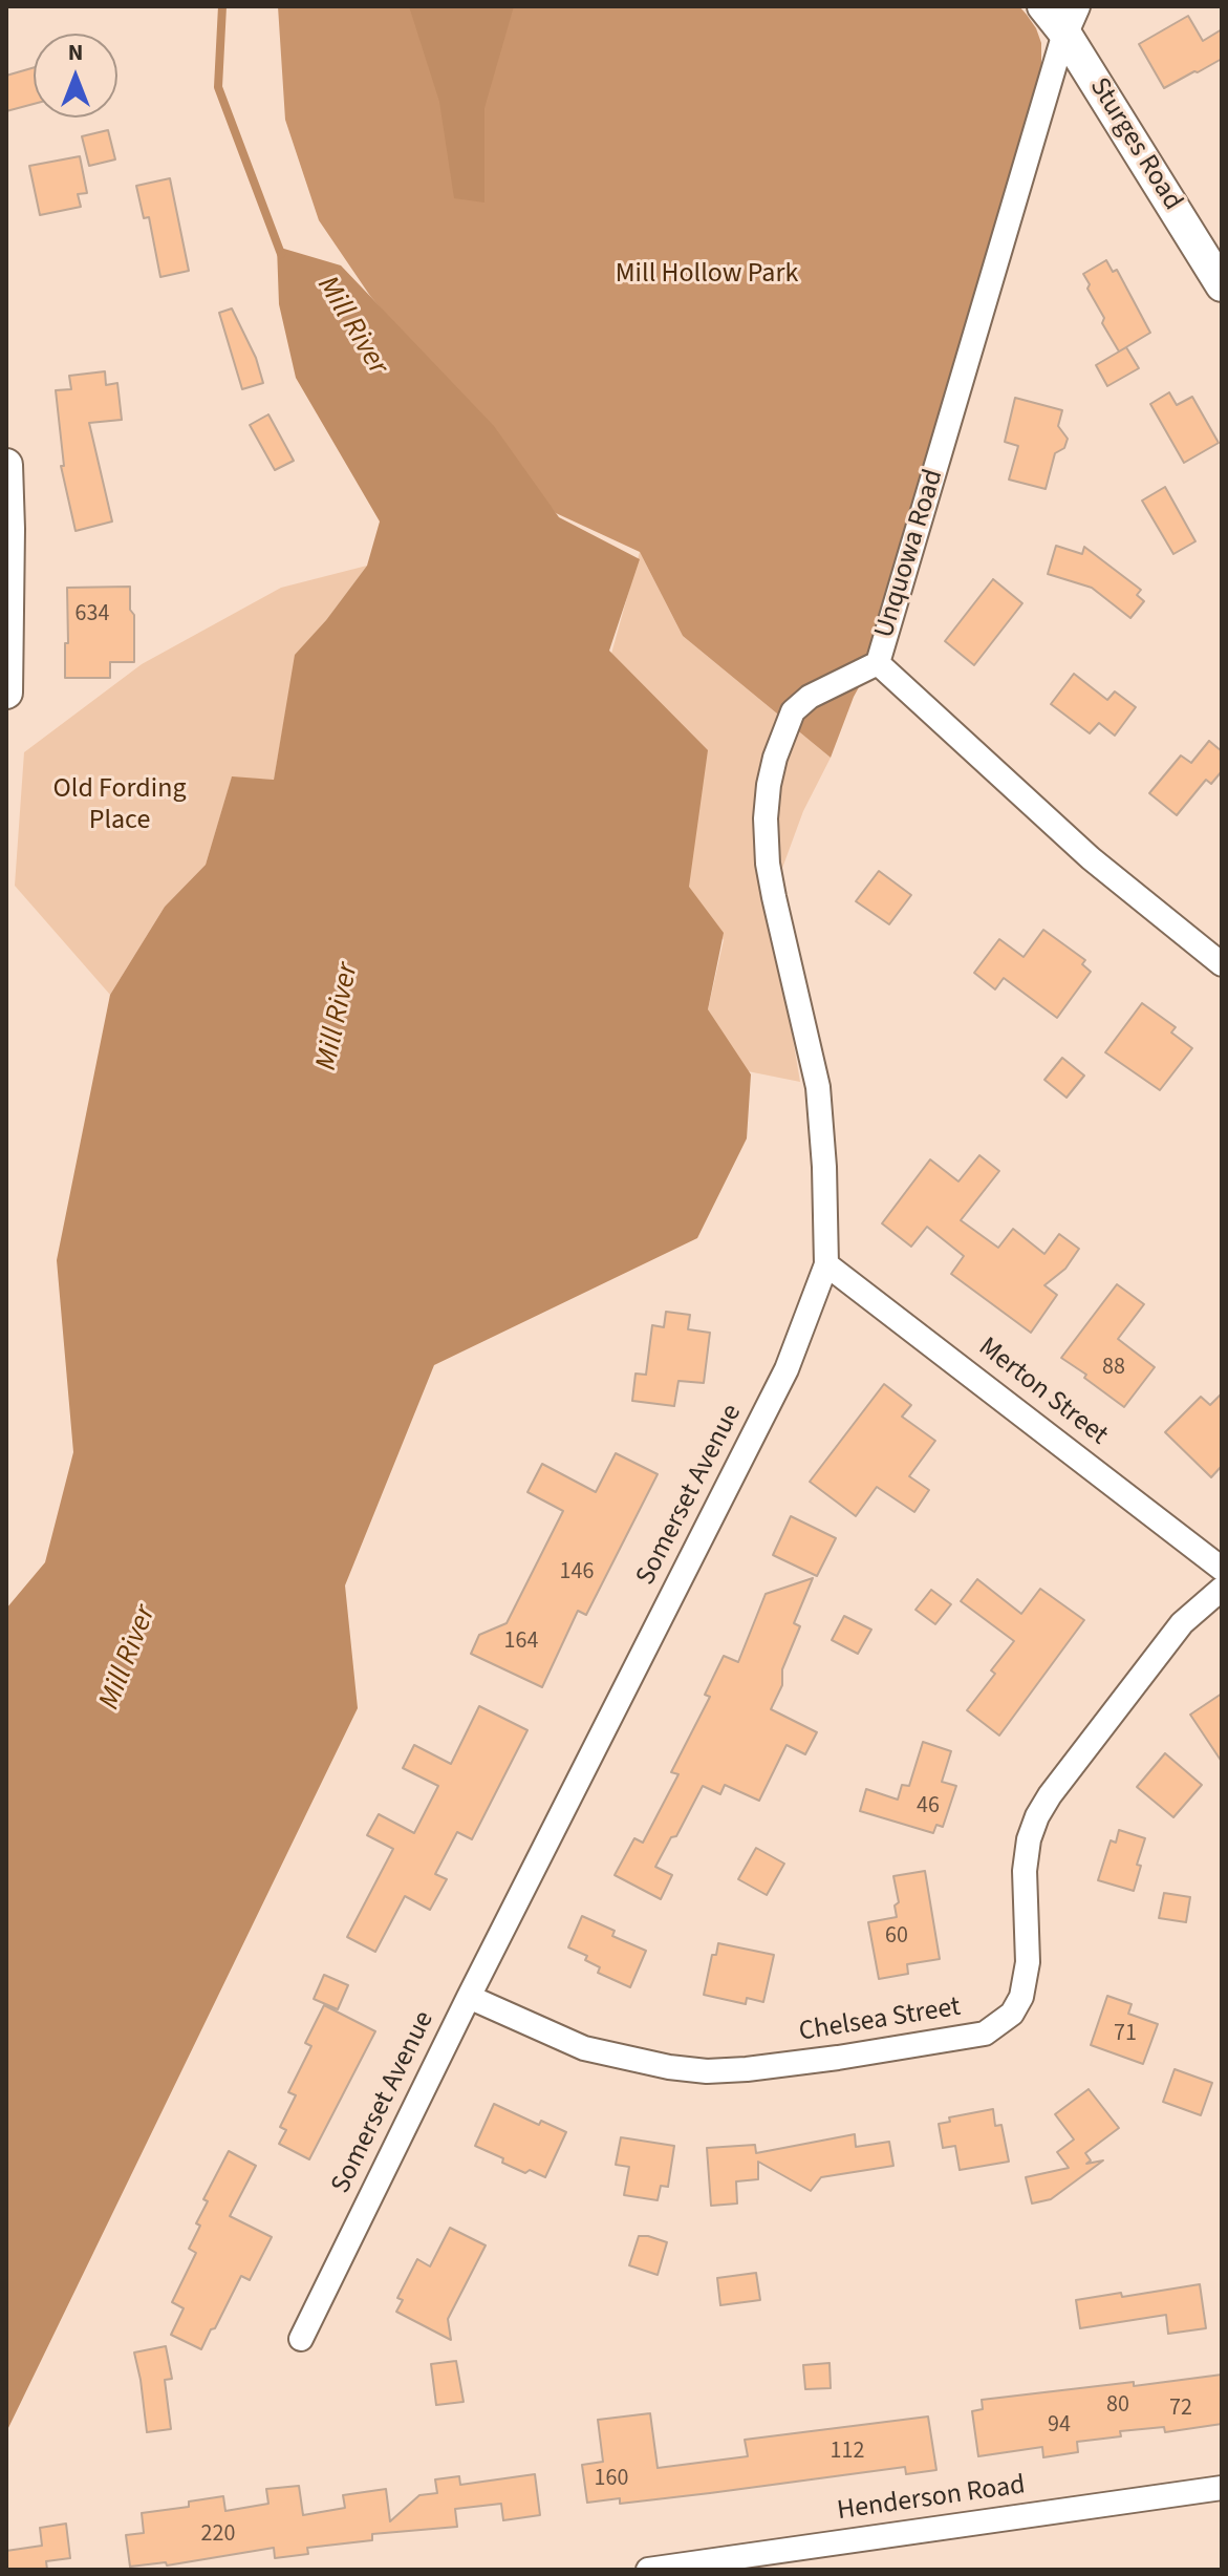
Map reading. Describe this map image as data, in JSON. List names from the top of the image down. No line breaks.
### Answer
{"streets":{"main road":["Sturges Road"],"street":["Unquowa Road","Merton Street","Somerset Avenue","Chelsea Street","Henderson Road"]},"crossings":[["Sturges Road","Unquowa Road"],["Unquowa Road","Somerset Avenue"],["Merton Street","Somerset Avenue"],["Somerset Avenue","Chelsea Street"]],"water":["Mill River"],"parks":["Mill Hollow Park","Old Fording Place"],"house_numbers":["634","88","146","164","46","60","71","80","72","94","112","160","220"],"north":"top"}
